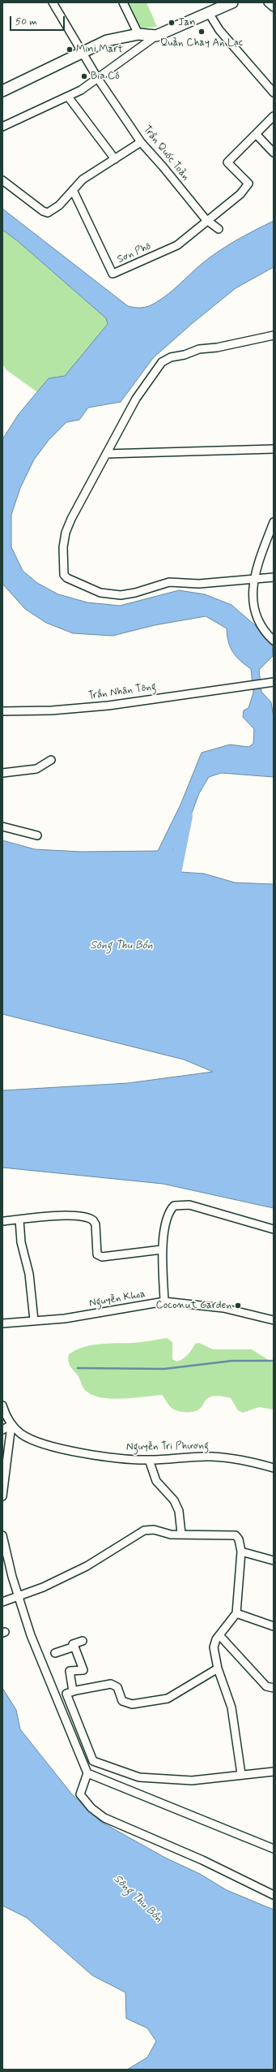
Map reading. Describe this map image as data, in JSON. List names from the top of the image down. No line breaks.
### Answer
{"streets":{"street":["Trần Quốc Toản","Sơn Phô","Trần Nhân Tông","Nguyễn Khoa","Nguyễn Tri Phương"]},"crossings":[["Trần Quốc Toản","Sơn Phô"]],"water":["Sông Thu Bồn"],"places":["Jan","Quản Chay An Lạc","Mini Mart","Bia Có","Coconut Garden"],"scale_bar":"50 m"}
